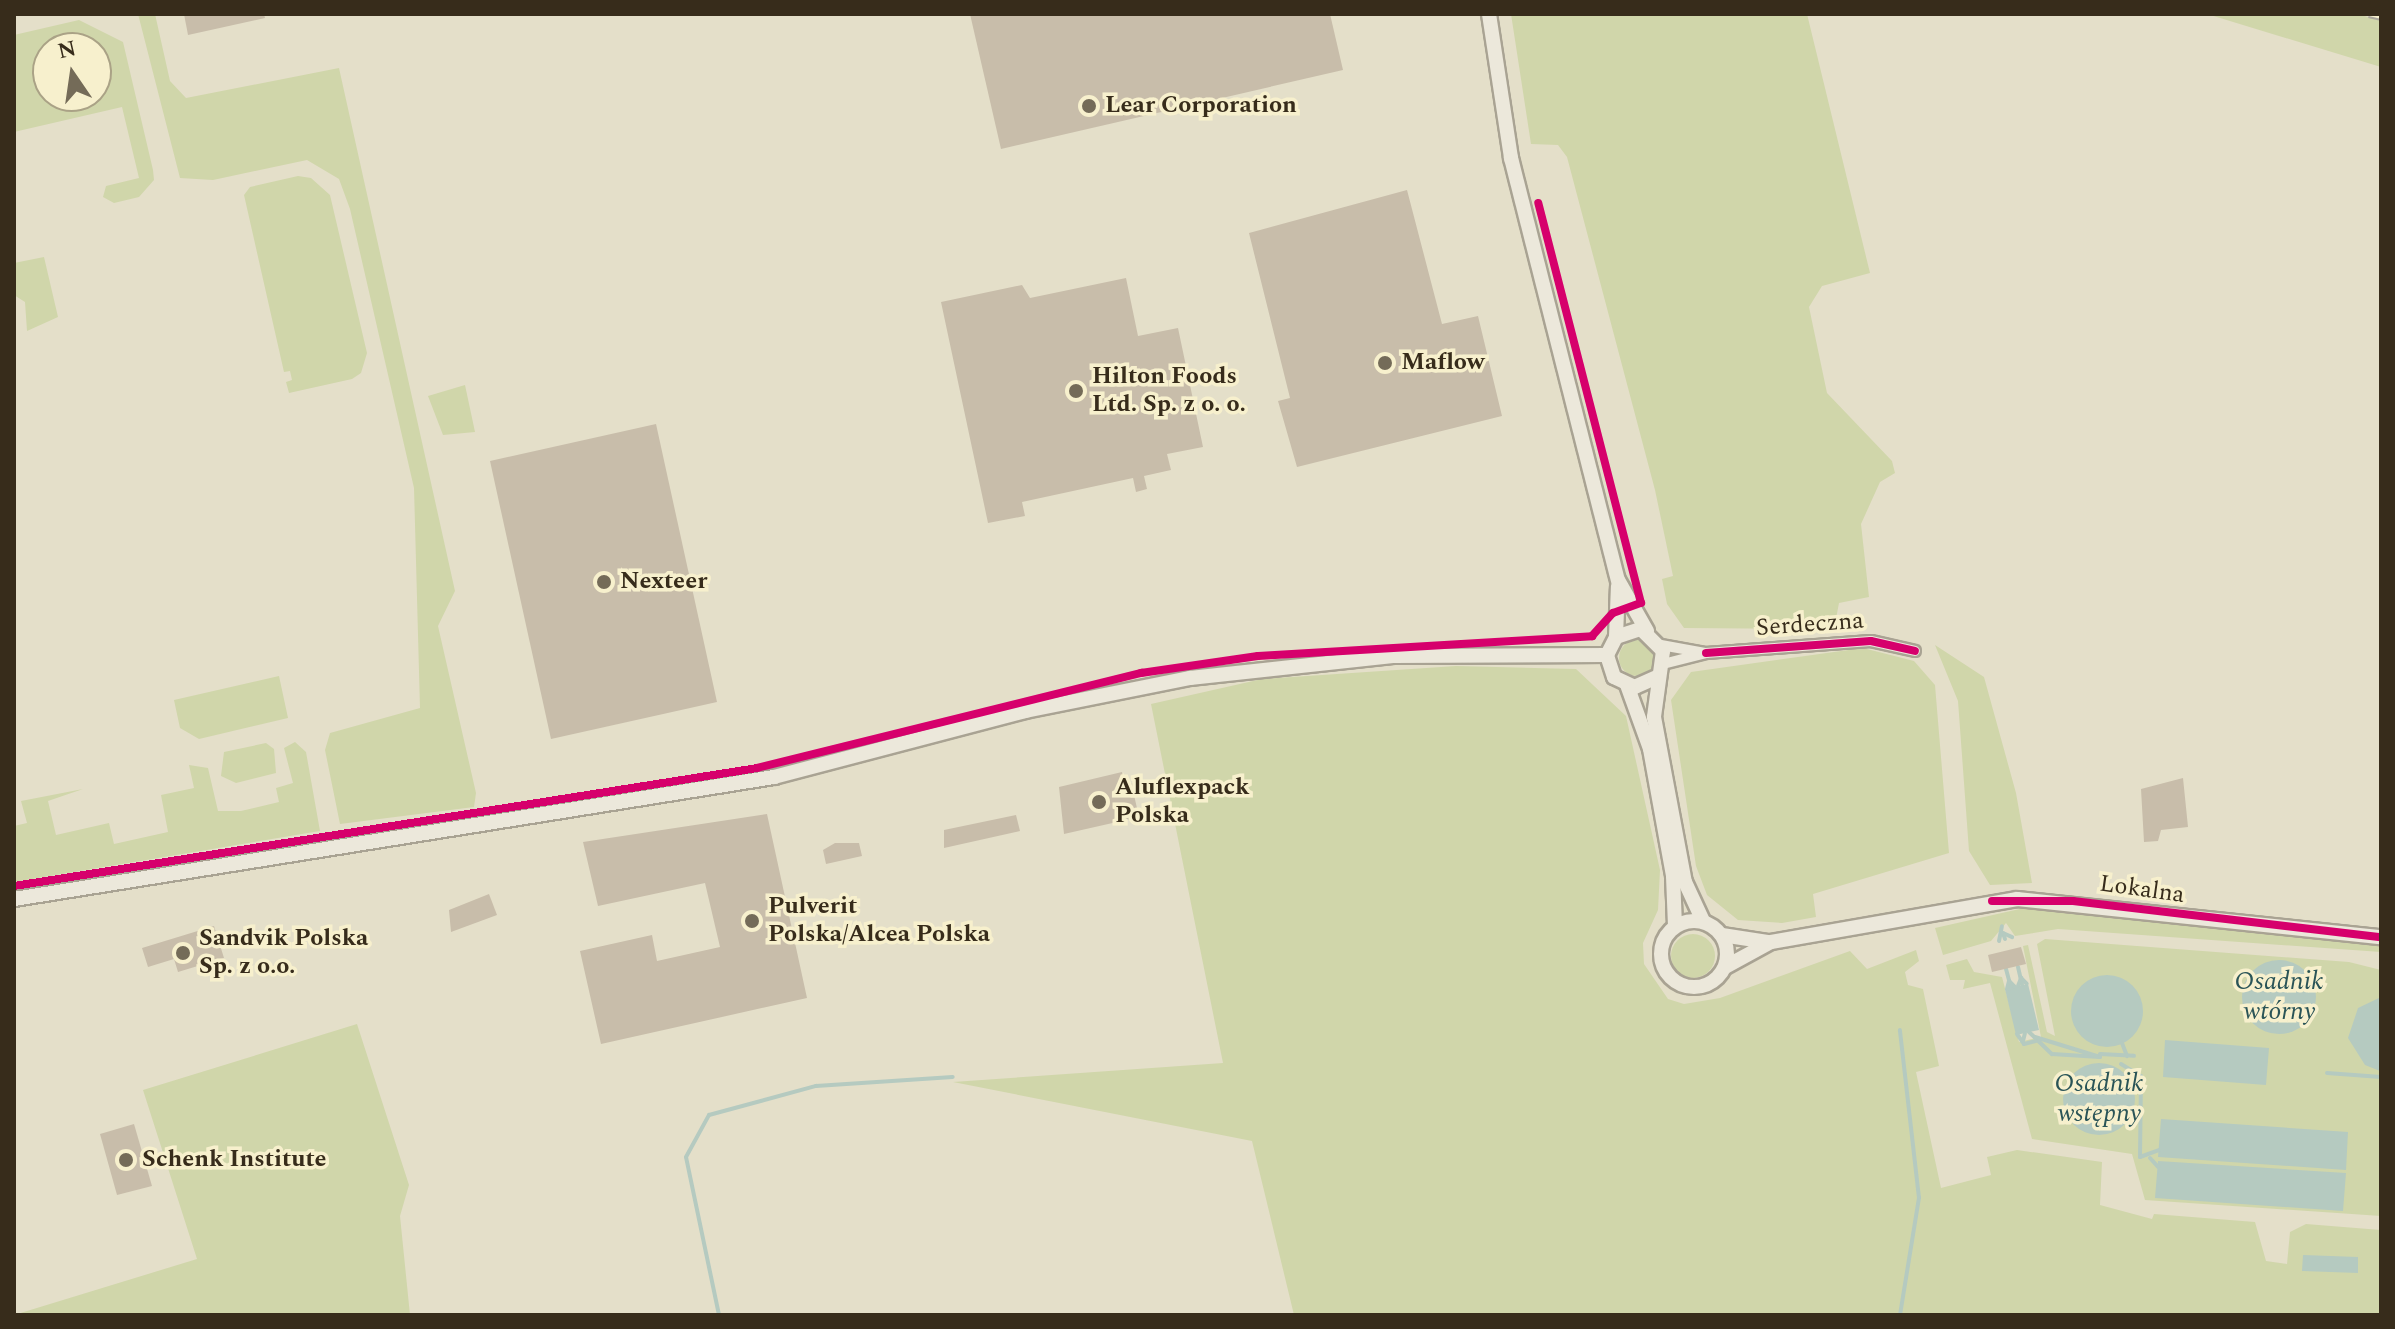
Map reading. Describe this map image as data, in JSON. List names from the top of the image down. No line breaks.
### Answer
{"streets":{"street":["Serdeczna","Lokalna"]},"water":["Osadnik wtórny","Osadnik wstępny"],"places":["Lear Corporation","Maflow","Hilton Foods Ltd. Sp. z o. o.","Nexteer","Aluflexpack Polska","Pulverit Polska/Alcea Polska","Sandvik Polska Sp. z o.o.","Schenk Institute"],"north":"top"}
